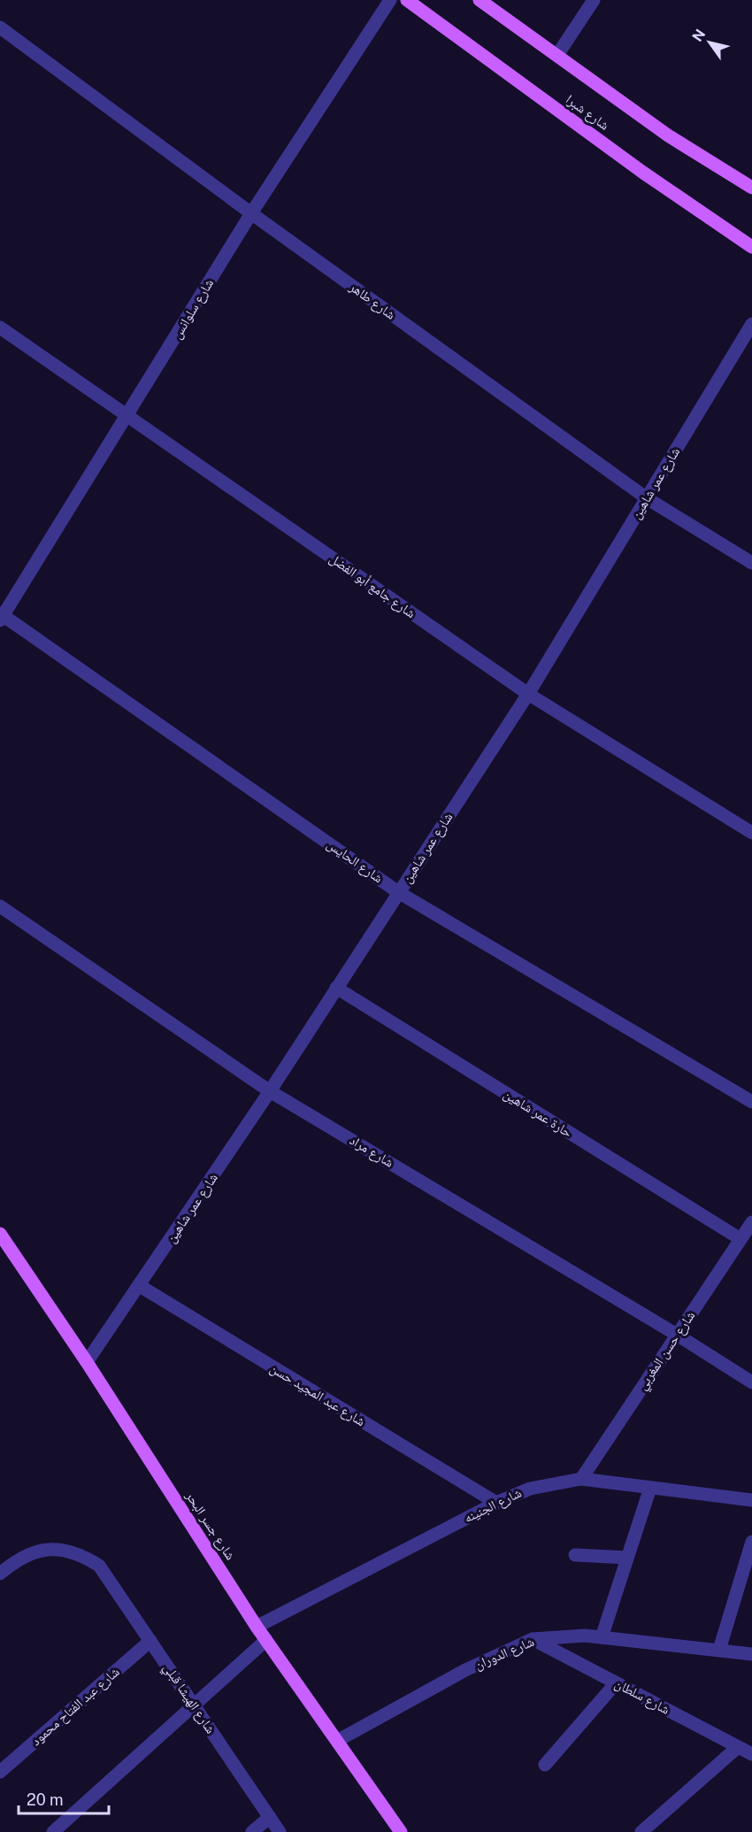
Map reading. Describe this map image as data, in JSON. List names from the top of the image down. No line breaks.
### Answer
{"streets":{"main road":["شارع شبرا","شارع جسر البحر"],"street":["شارع طاهر","شارع سلوانس","شارع عمر شاهين","شارع جامع أبو الفضل","شارع الحايس","حارة عمر شاهين","شارع مراد","شارع حسن المغربي","شارع عبد المجيد حسن","شارع الجنينه","شارع الدوران","شارع سلطان","شارع الهيشا قبلي","شارع عبد الفتاح محمود"]},"crossings":[["شارع طاهر","شارع سلوانس"],["شارع طاهر","شارع عمر شاهين"],["شارع سلوانس","شارع جامع أبو الفضل"],["شارع سلوانس","شارع الحايس"],["شارع عمر شاهين","شارع جامع أبو الفضل"],["شارع عمر شاهين","شارع الحايس"],["شارع عمر شاهين","حارة عمر شاهين"],["شارع عمر شاهين","شارع مراد"],["شارع عمر شاهين","شارع عبد المجيد حسن"],["شارع عمر شاهين","شارع جسر البحر"],["حارة عمر شاهين","شارع حسن المغربي"],["شارع مراد","شارع حسن المغربي"],["شارع حسن المغربي","شارع الجنينه"],["شارع عبد المجيد حسن","شارع الجنينه"],["شارع الجنينه","شارع جسر البحر"],["شارع جسر البحر","شارع الدوران"],["شارع الدوران","شارع سلطان"],["شارع الهيشا قبلي","شارع عبد الفتاح محمود"]],"scale_bar":"20 m","north":"top left"}
